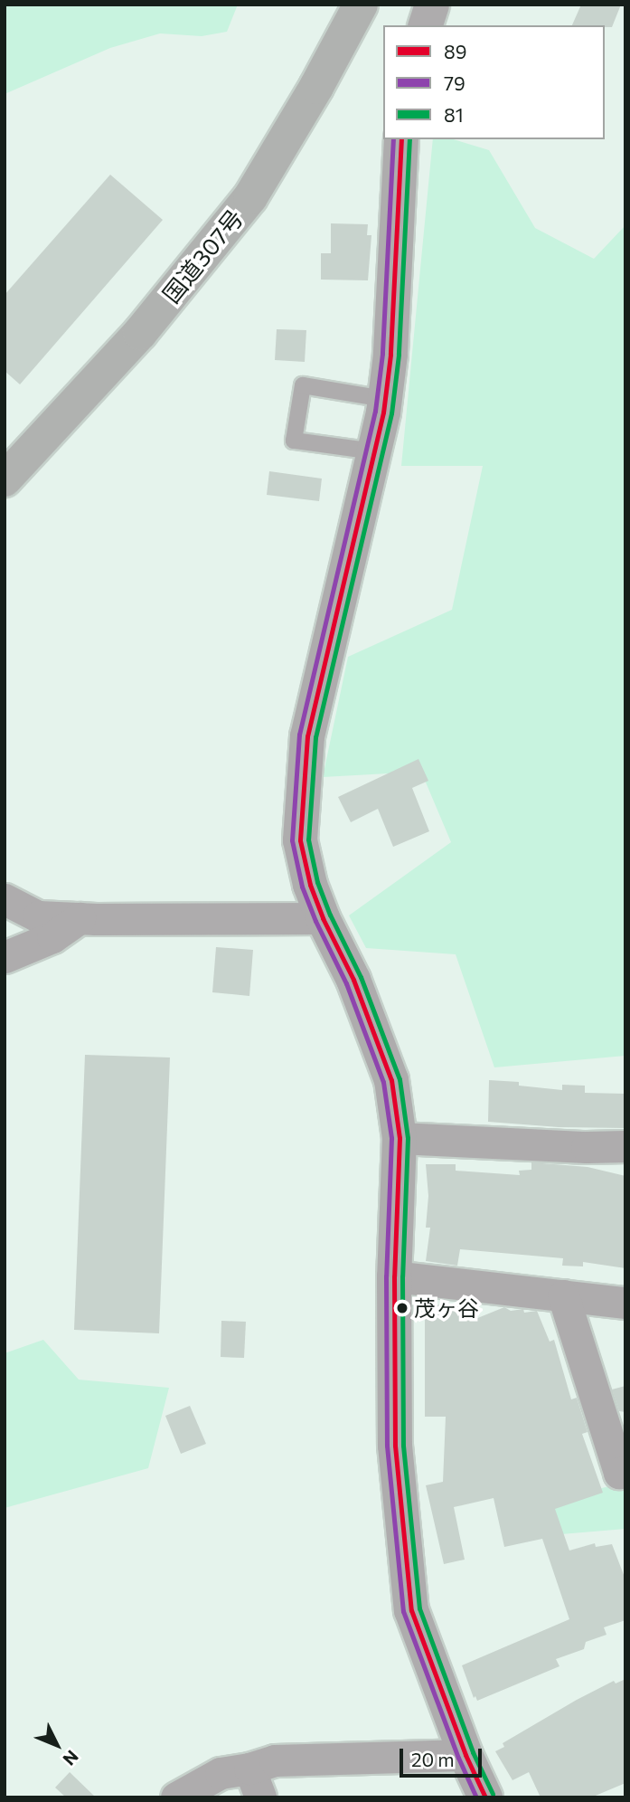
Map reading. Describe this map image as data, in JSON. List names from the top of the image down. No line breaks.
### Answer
{"streets":{"highway":["国道307号"]},"places":["茂ヶ谷"],"lines":["transit line 89","transit line 79","transit line 81"],"legend":["89","79","81"],"scale_bar":"20 m","north":"bottom right"}
